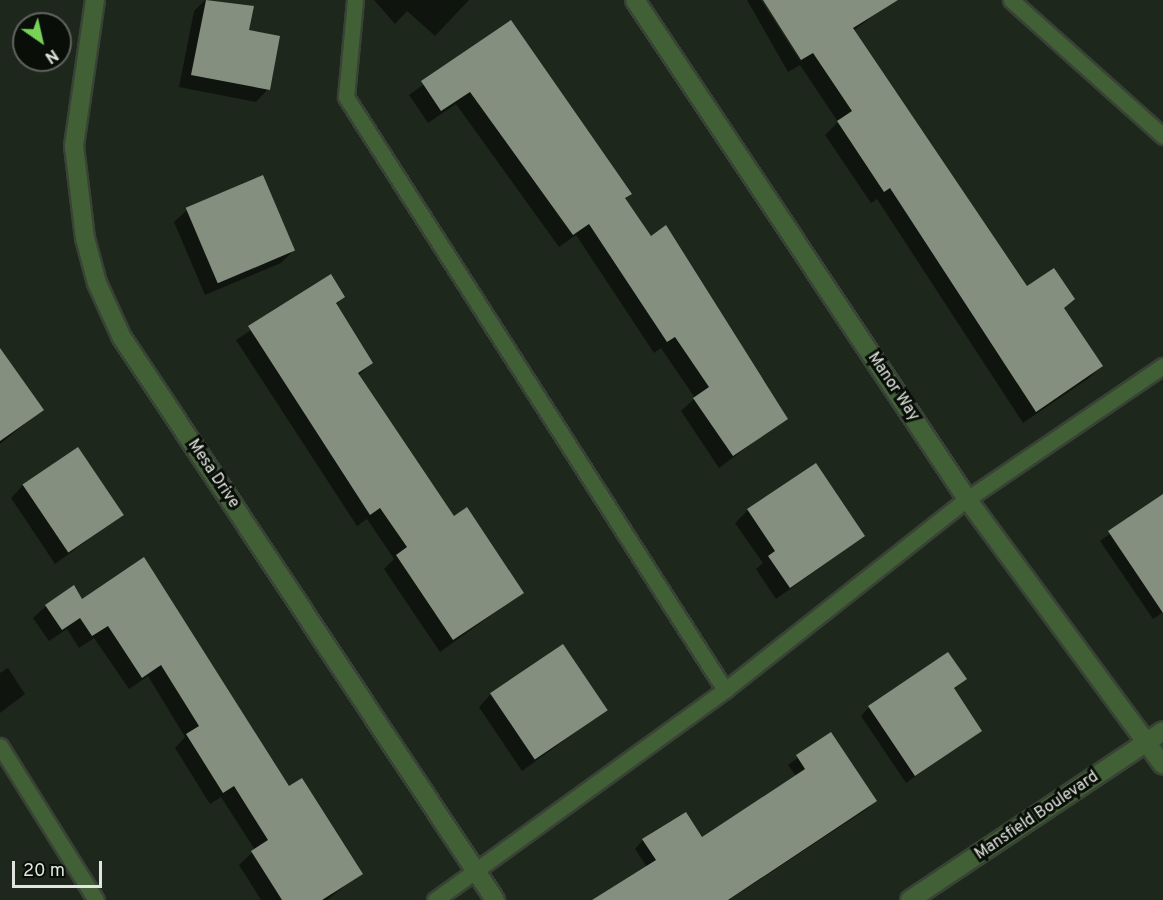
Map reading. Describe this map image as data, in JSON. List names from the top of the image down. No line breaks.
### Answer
{"streets":{"street":["Manor Way","Mesa Drive","Mansfield Boulevard"]},"crossings":[["Manor Way","Mansfield Boulevard"]],"scale_bar":"20 m","north":"bottom right"}
